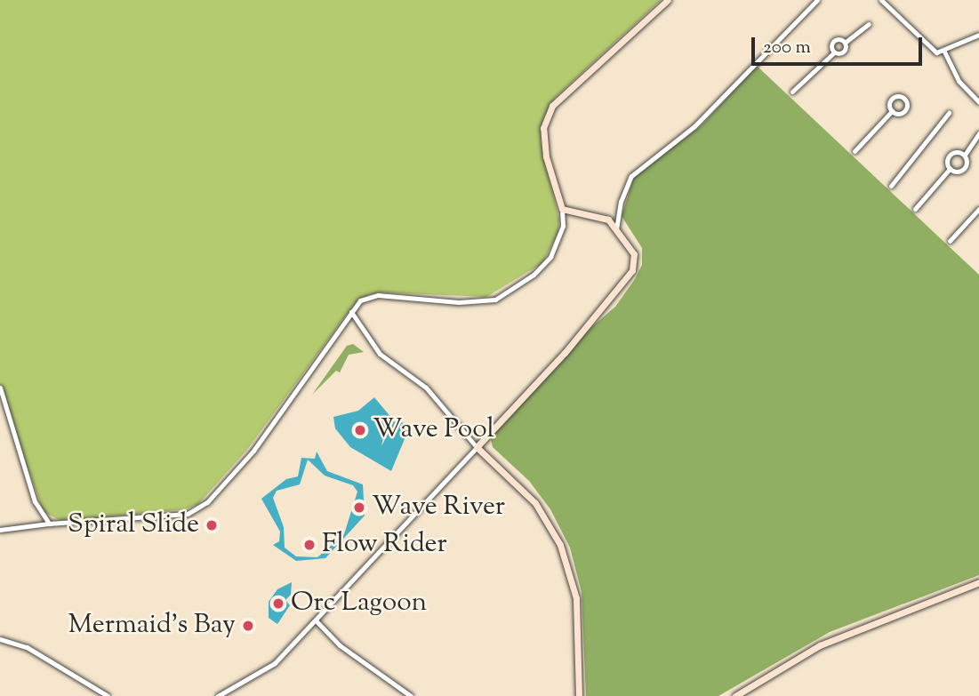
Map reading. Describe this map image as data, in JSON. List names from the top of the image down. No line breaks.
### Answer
{"places":["Wave Pool","Wave River","Spiral Slide","Flow Rider","Orc Lagoon","Mermaid's Bay"],"scale_bar":"200 m"}
